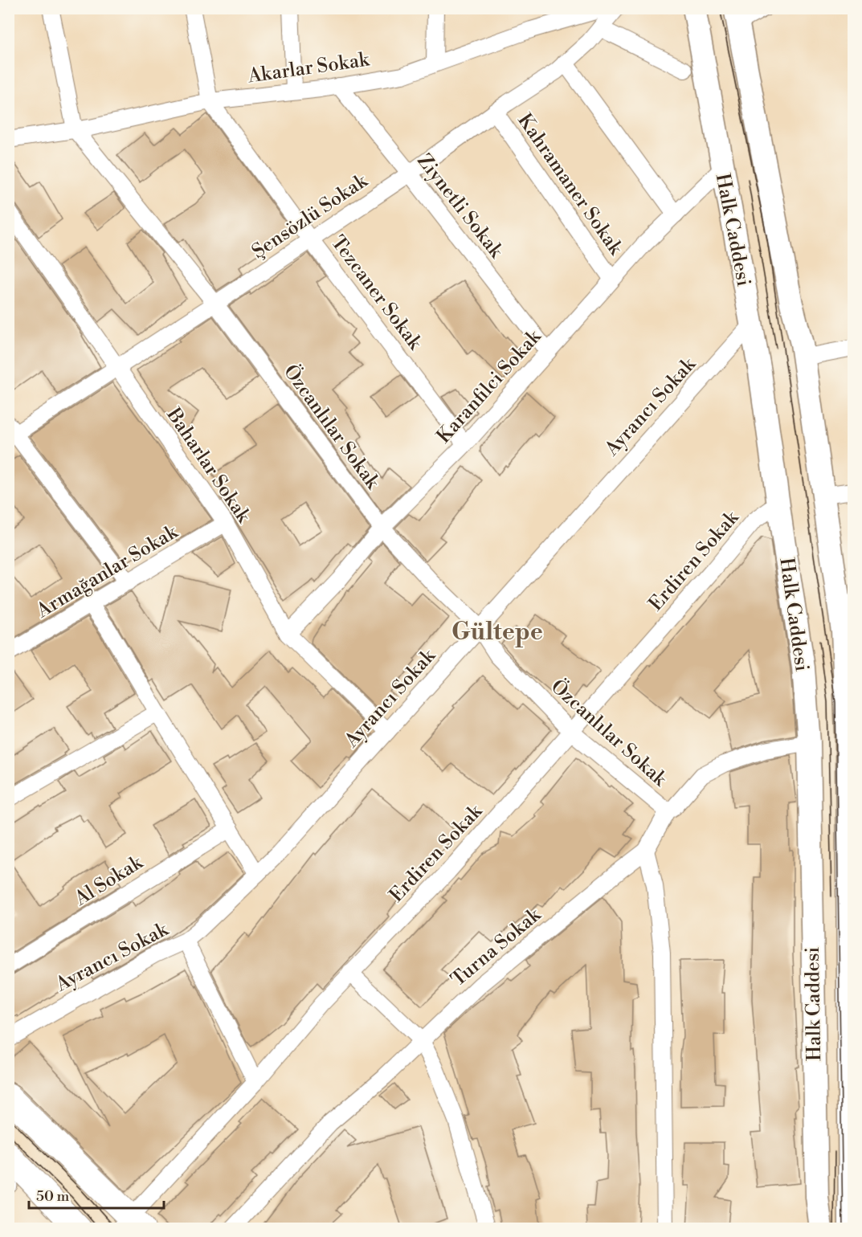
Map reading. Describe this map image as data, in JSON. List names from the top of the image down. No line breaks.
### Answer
{"streets":{"main road":["Halk Caddesi"],"street":["Akarlar Sokak","Kahramaner Sokak","Ziynetli Sokak","Şensözlü Sokak","Tezcaner Sokak","Karanfilci Sokak","Ayrancı Sokak","Özcanlılar Sokak","Baharlar Sokak","Erdiren Sokak","Armağanlar Sokak","Al Sokak","Turna Sokak"]},"crossings":[["Akarlar Sokak","Ziynetli Sokak"],["Akarlar Sokak","Tezcaner Sokak"],["Akarlar Sokak","Özcanlılar Sokak"],["Kahramaner Sokak","Şensözlü Sokak"],["Kahramaner Sokak","Karanfilci Sokak"],["Ziynetli Sokak","Şensözlü Sokak"],["Ziynetli Sokak","Karanfilci Sokak"],["Şensözlü Sokak","Tezcaner Sokak"],["Şensözlü Sokak","Özcanlılar Sokak"],["Şensözlü Sokak","Baharlar Sokak"],["Halk Caddesi","Karanfilci Sokak"],["Halk Caddesi","Ayrancı Sokak"],["Halk Caddesi","Erdiren Sokak"],["Halk Caddesi","Turna Sokak"],["Tezcaner Sokak","Karanfilci Sokak"],["Karanfilci Sokak","Özcanlılar Sokak"],["Karanfilci Sokak","Baharlar Sokak"],["Ayrancı Sokak","Özcanlılar Sokak"],["Ayrancı Sokak","Baharlar Sokak"],["Özcanlılar Sokak","Erdiren Sokak"],["Özcanlılar Sokak","Turna Sokak"],["Baharlar Sokak","Armağanlar Sokak"]],"districts":["Gültepe"],"scale_bar":"50 m"}
